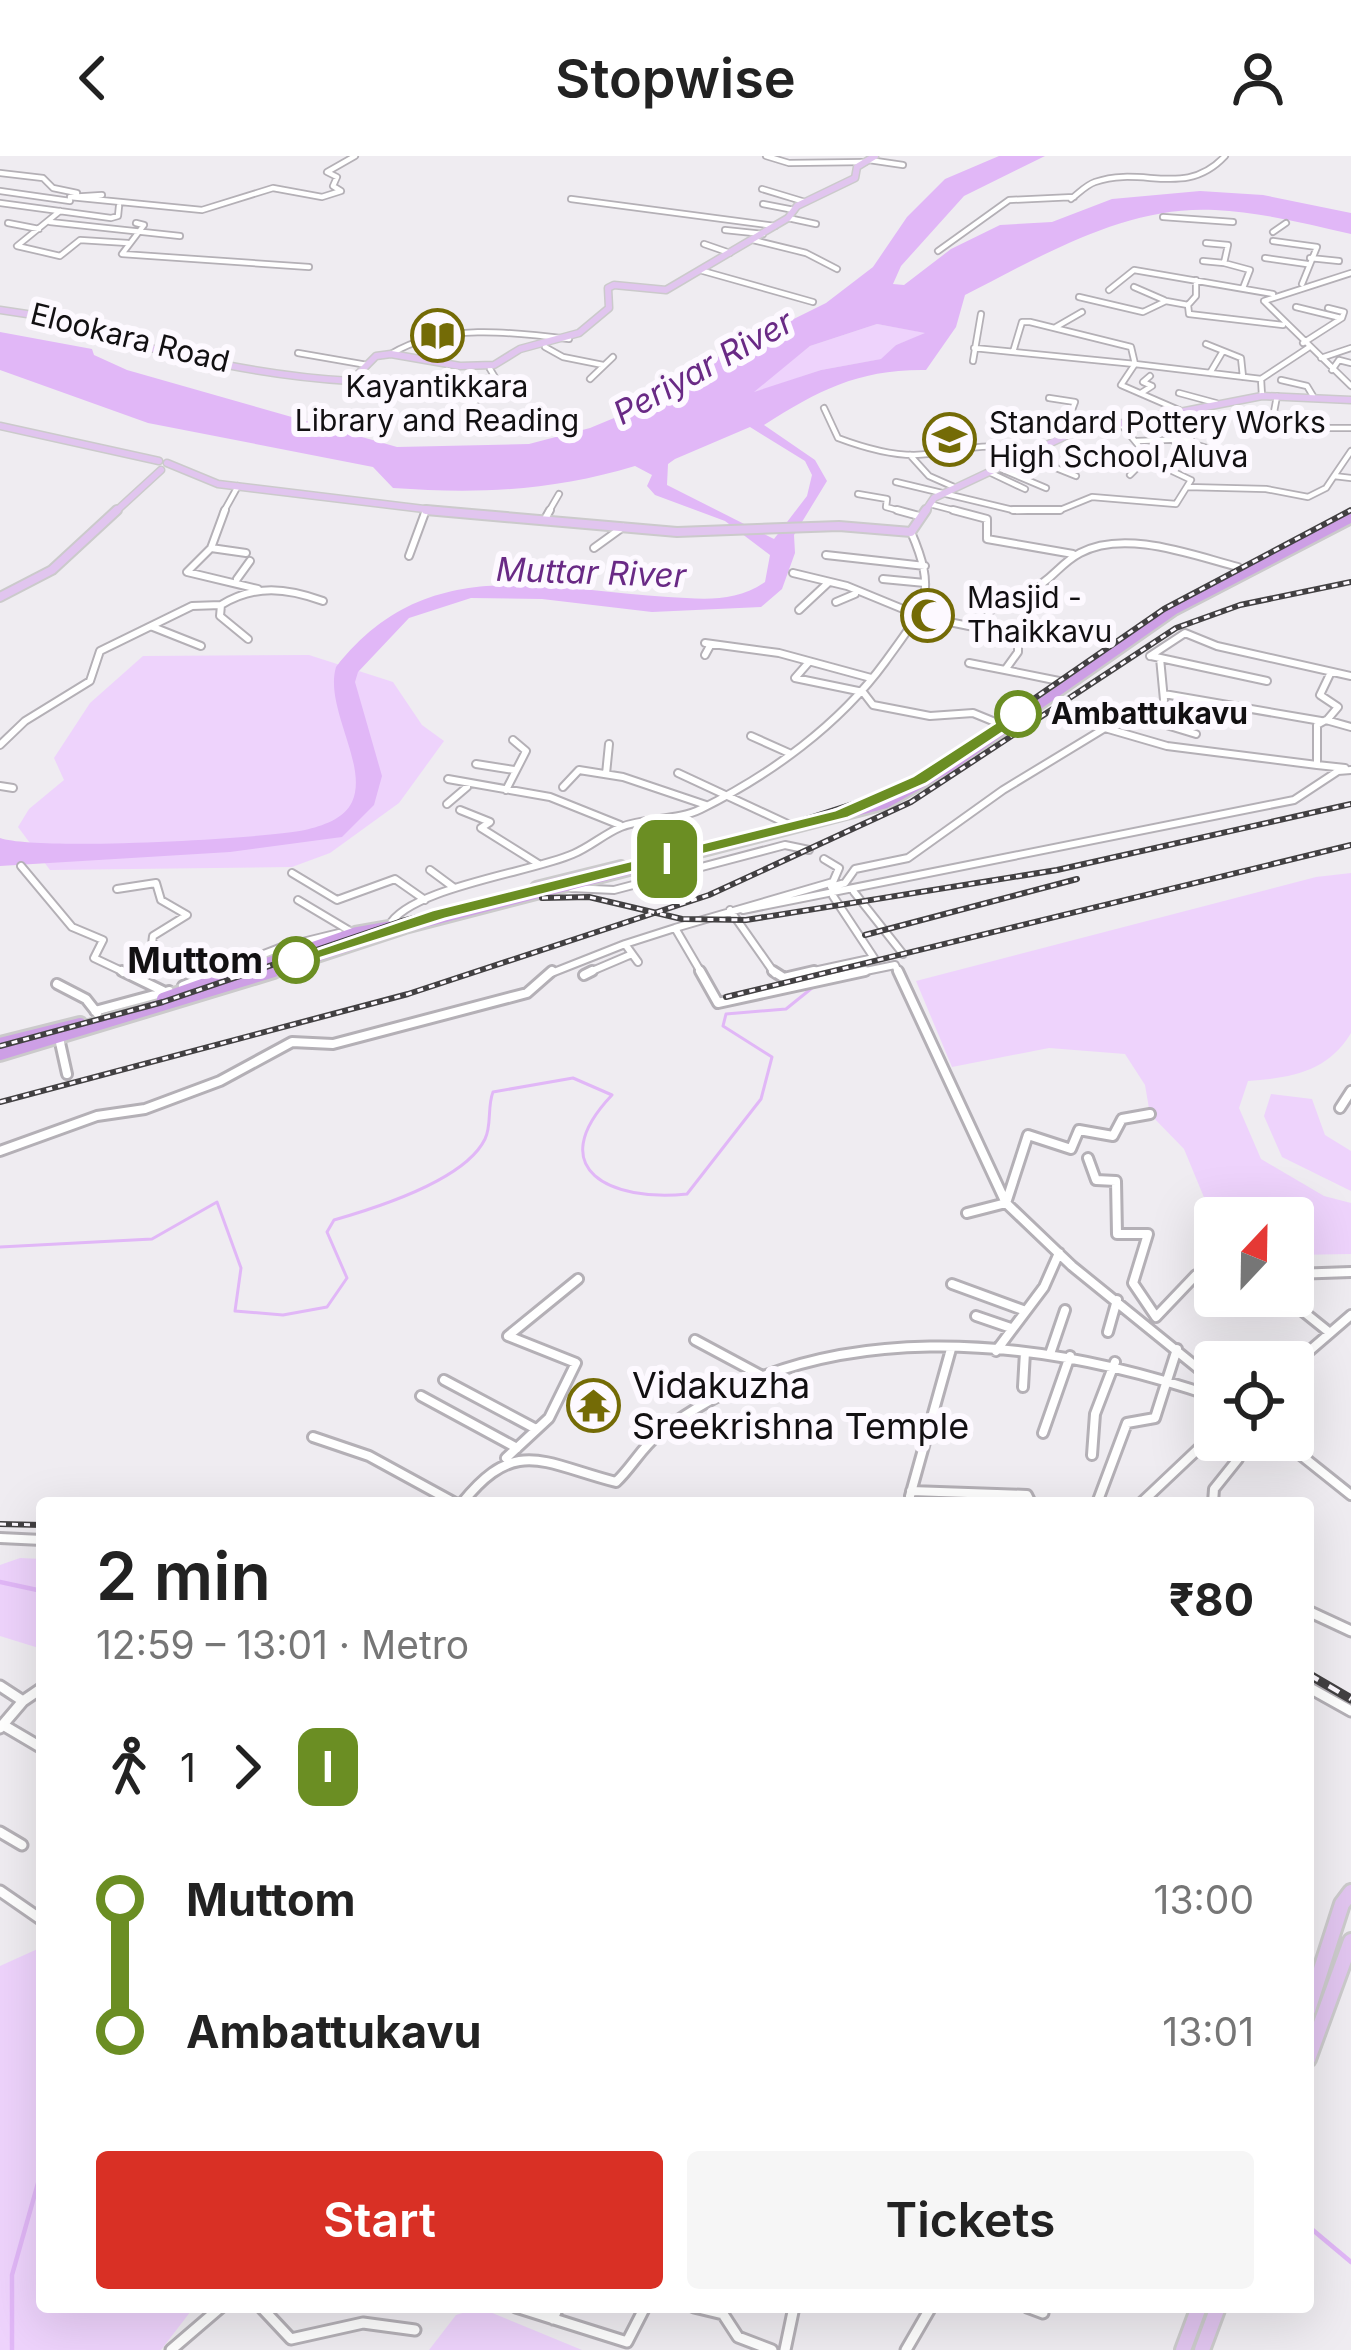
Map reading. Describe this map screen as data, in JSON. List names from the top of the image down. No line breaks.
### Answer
{"streets":{"main road":["Elookara Road"]},"water":["Periyar River","Muttar River"],"places":{"library":["Kayantikkara Library and Reading"],"school or university":["Standard Pottery Works High School,Aluva"],"mosque":["Masjid - Thaikkavu"],"other":["Ambattukavu","Muttom"],"temple":["Vidakuzha Sreekrishna Temple"]},"lines":["metro line I"],"north":"top","page":{"header":"Stopwise","on_map":"I","heading":["2 min","12:59 – 13:01 · Metro","₹80"],"legs":["1","I"],"list":[{"name":"Muttom","value":"13:00"},{"name":"Ambattukavu","value":"13:01"}],"buttons":["Start","Tickets"]}}
